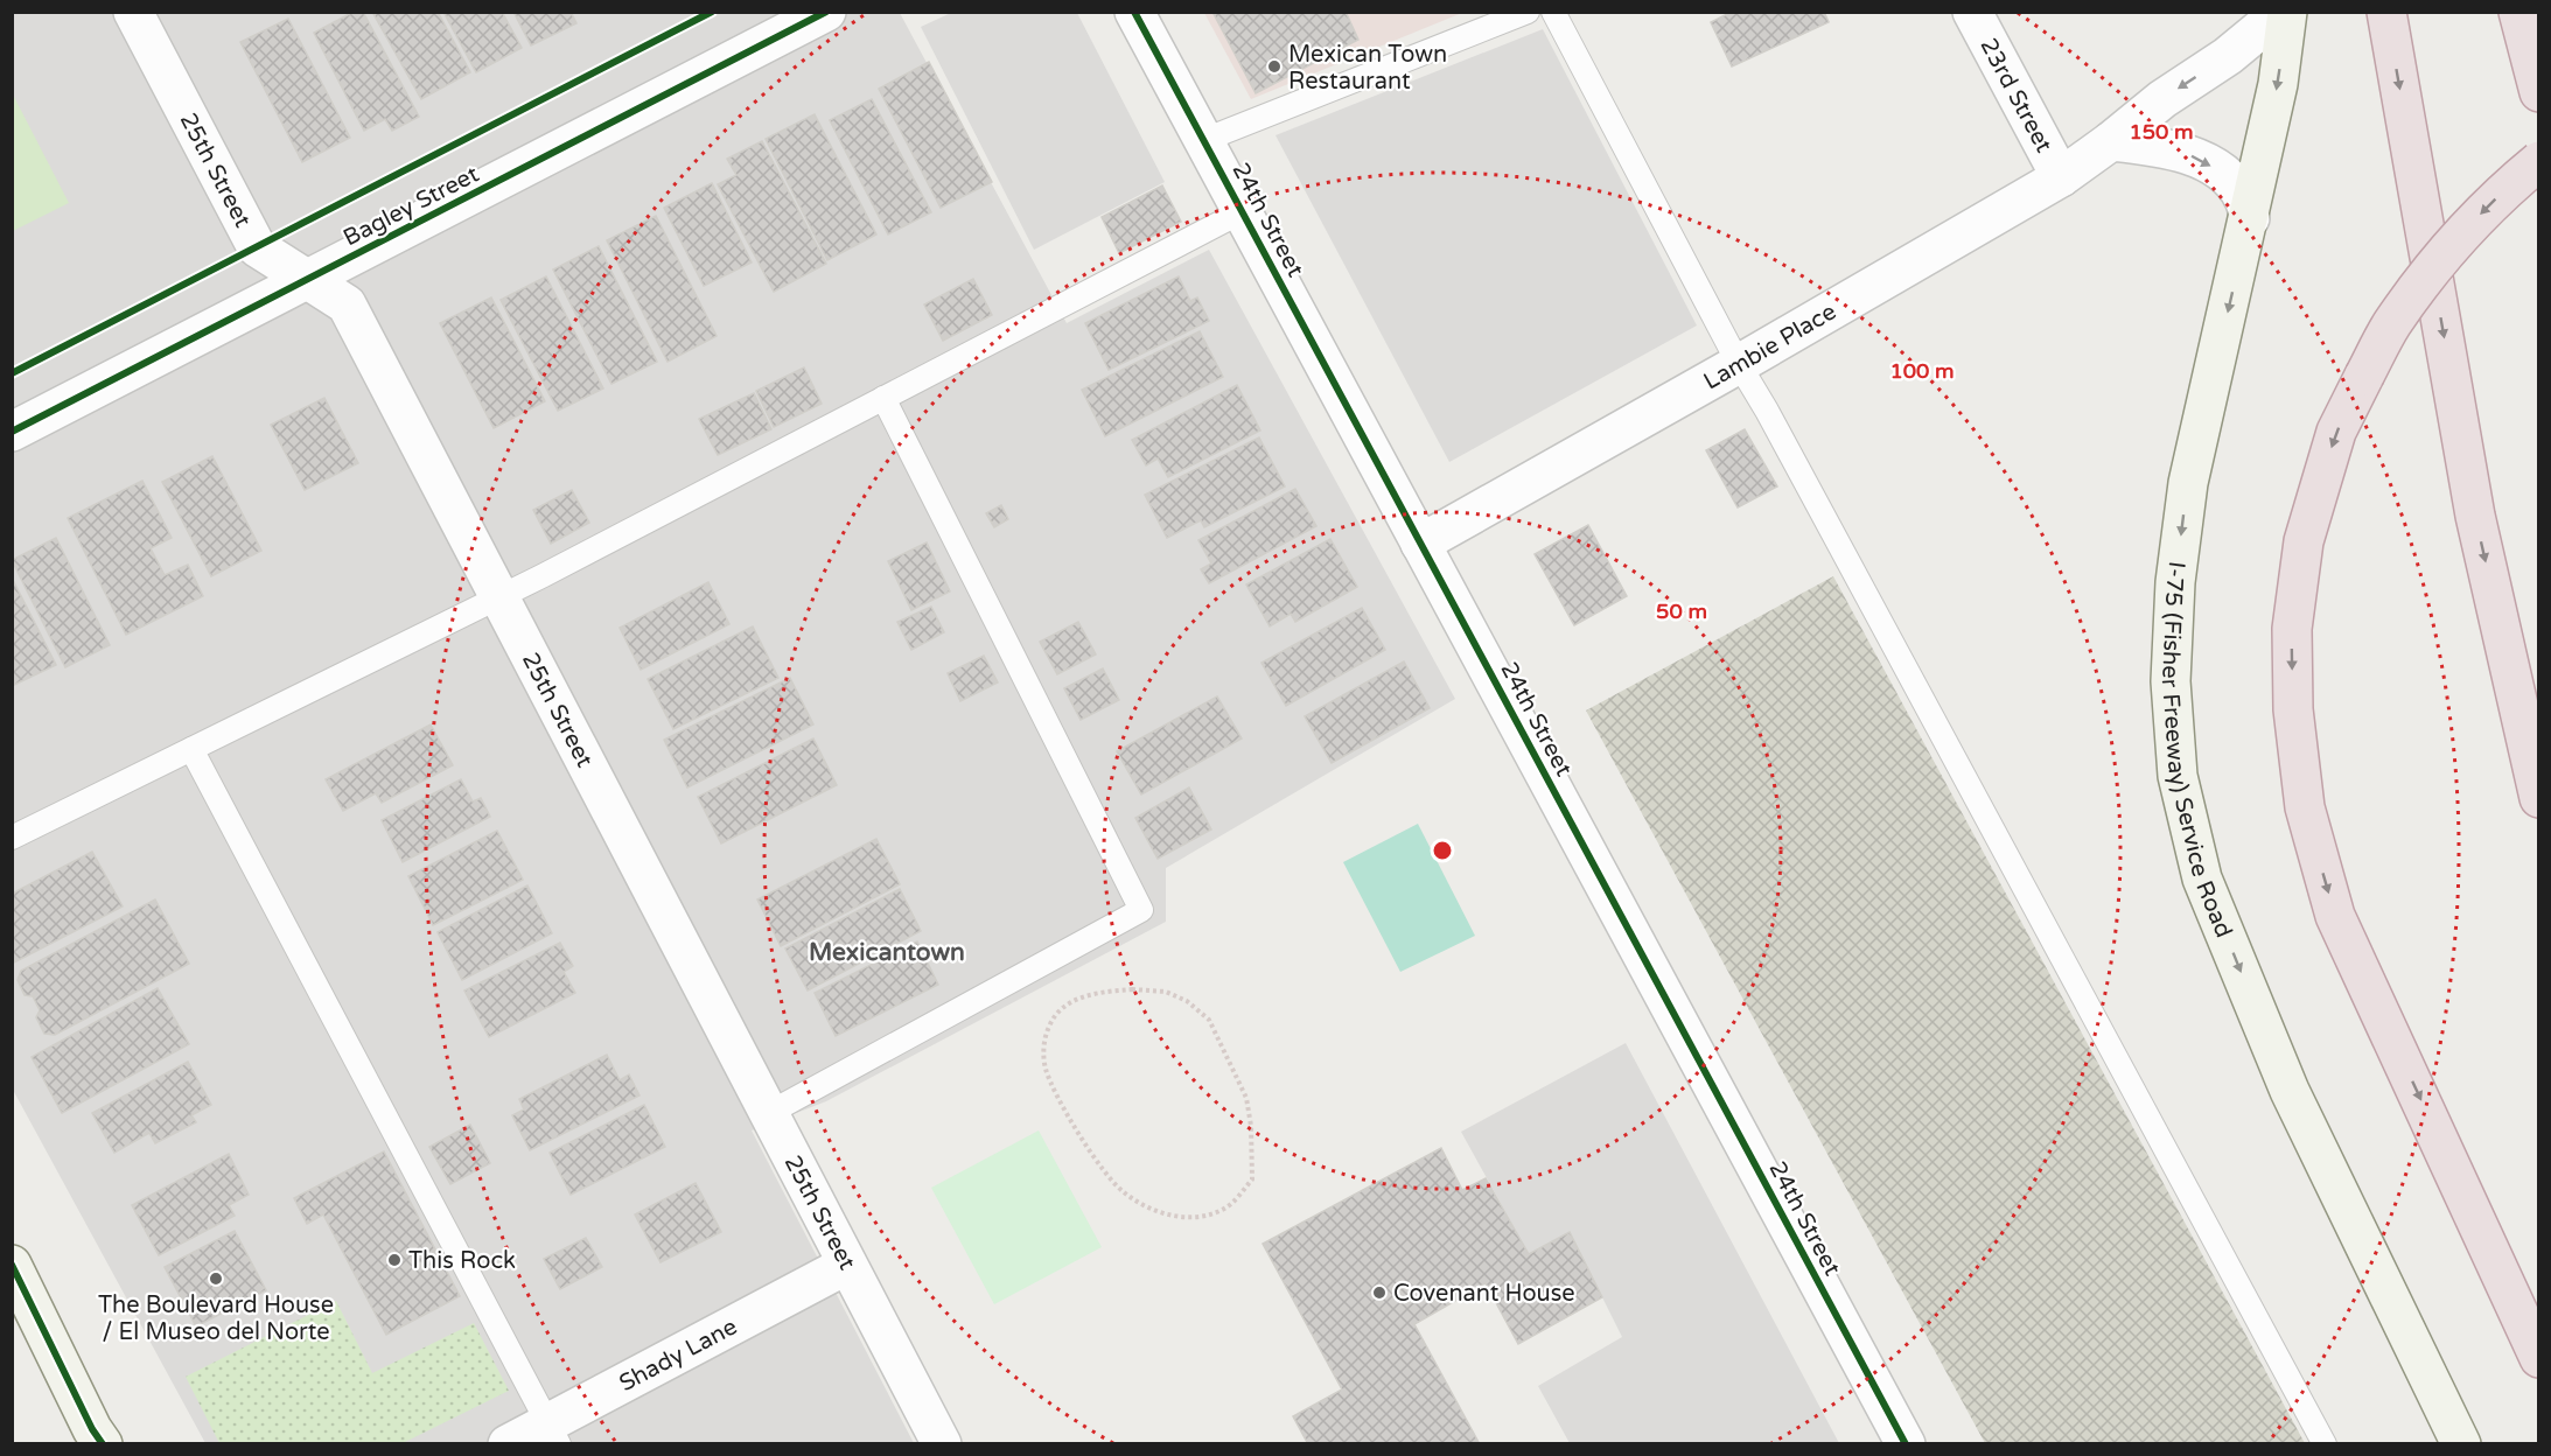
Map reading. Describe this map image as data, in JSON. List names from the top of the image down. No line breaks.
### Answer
{"streets":{"street":["23rd Street","25th Street","Bagley Street","24th Street","Lambie Place","I-75 (Fisher Freeway) Service Road","Shady Lane"]},"crossings":[["23rd Street","Lambie Place"],["25th Street","Bagley Street"],["25th Street","Shady Lane"],["24th Street","Lambie Place"]],"one_way":["I-75 (Fisher Freeway) Service Road"],"districts":["Mexicantown"],"places":["Mexican Town Restaurant","This Rock","The Boulevard House / El Museo del Norte","Covenant House"],"rings":["150 m","100 m","50 m"]}
